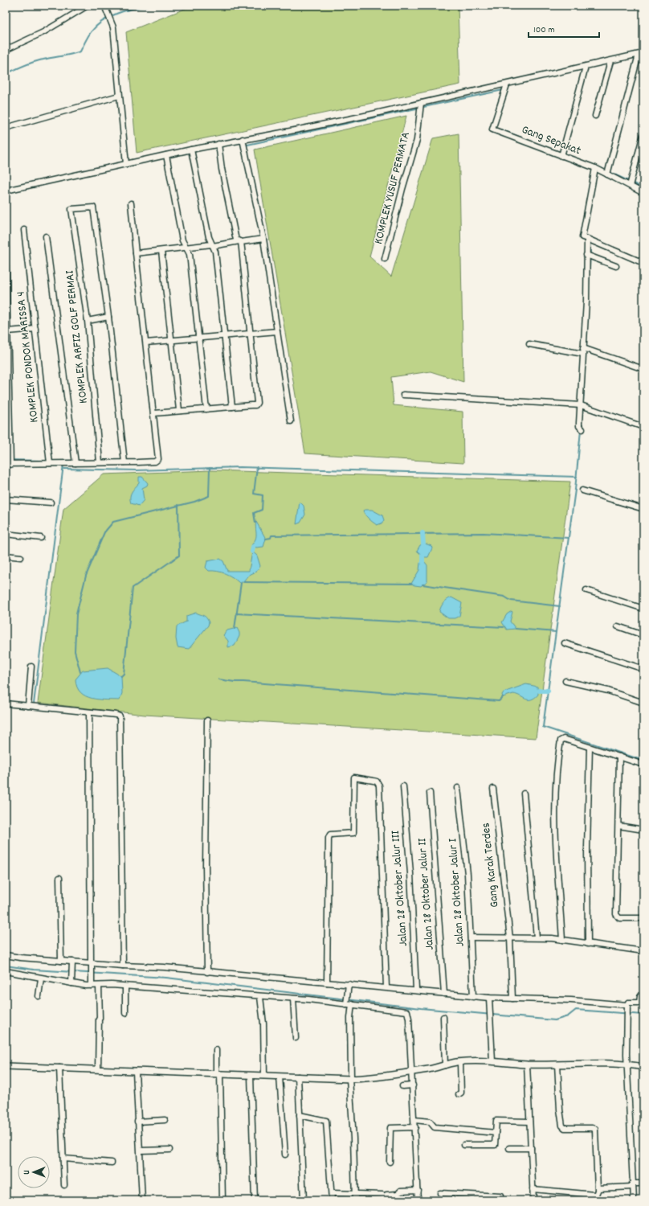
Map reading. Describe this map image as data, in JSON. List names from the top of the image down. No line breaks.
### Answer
{"streets":{"street":["Gang Sepakat","KOMPLEK YUSUF PERMATA","KOMPLEK ARFIZ GOLF PERMAI","KOMPLEK PONDOK MARISSA 4","Gang Karak Terdes","Jalan 28 Oktober Jalur III","Jalan 28 Oktober Jalur I","Jalan 28 Oktober Jalur II"]},"scale_bar":"100 m","north":"left"}
